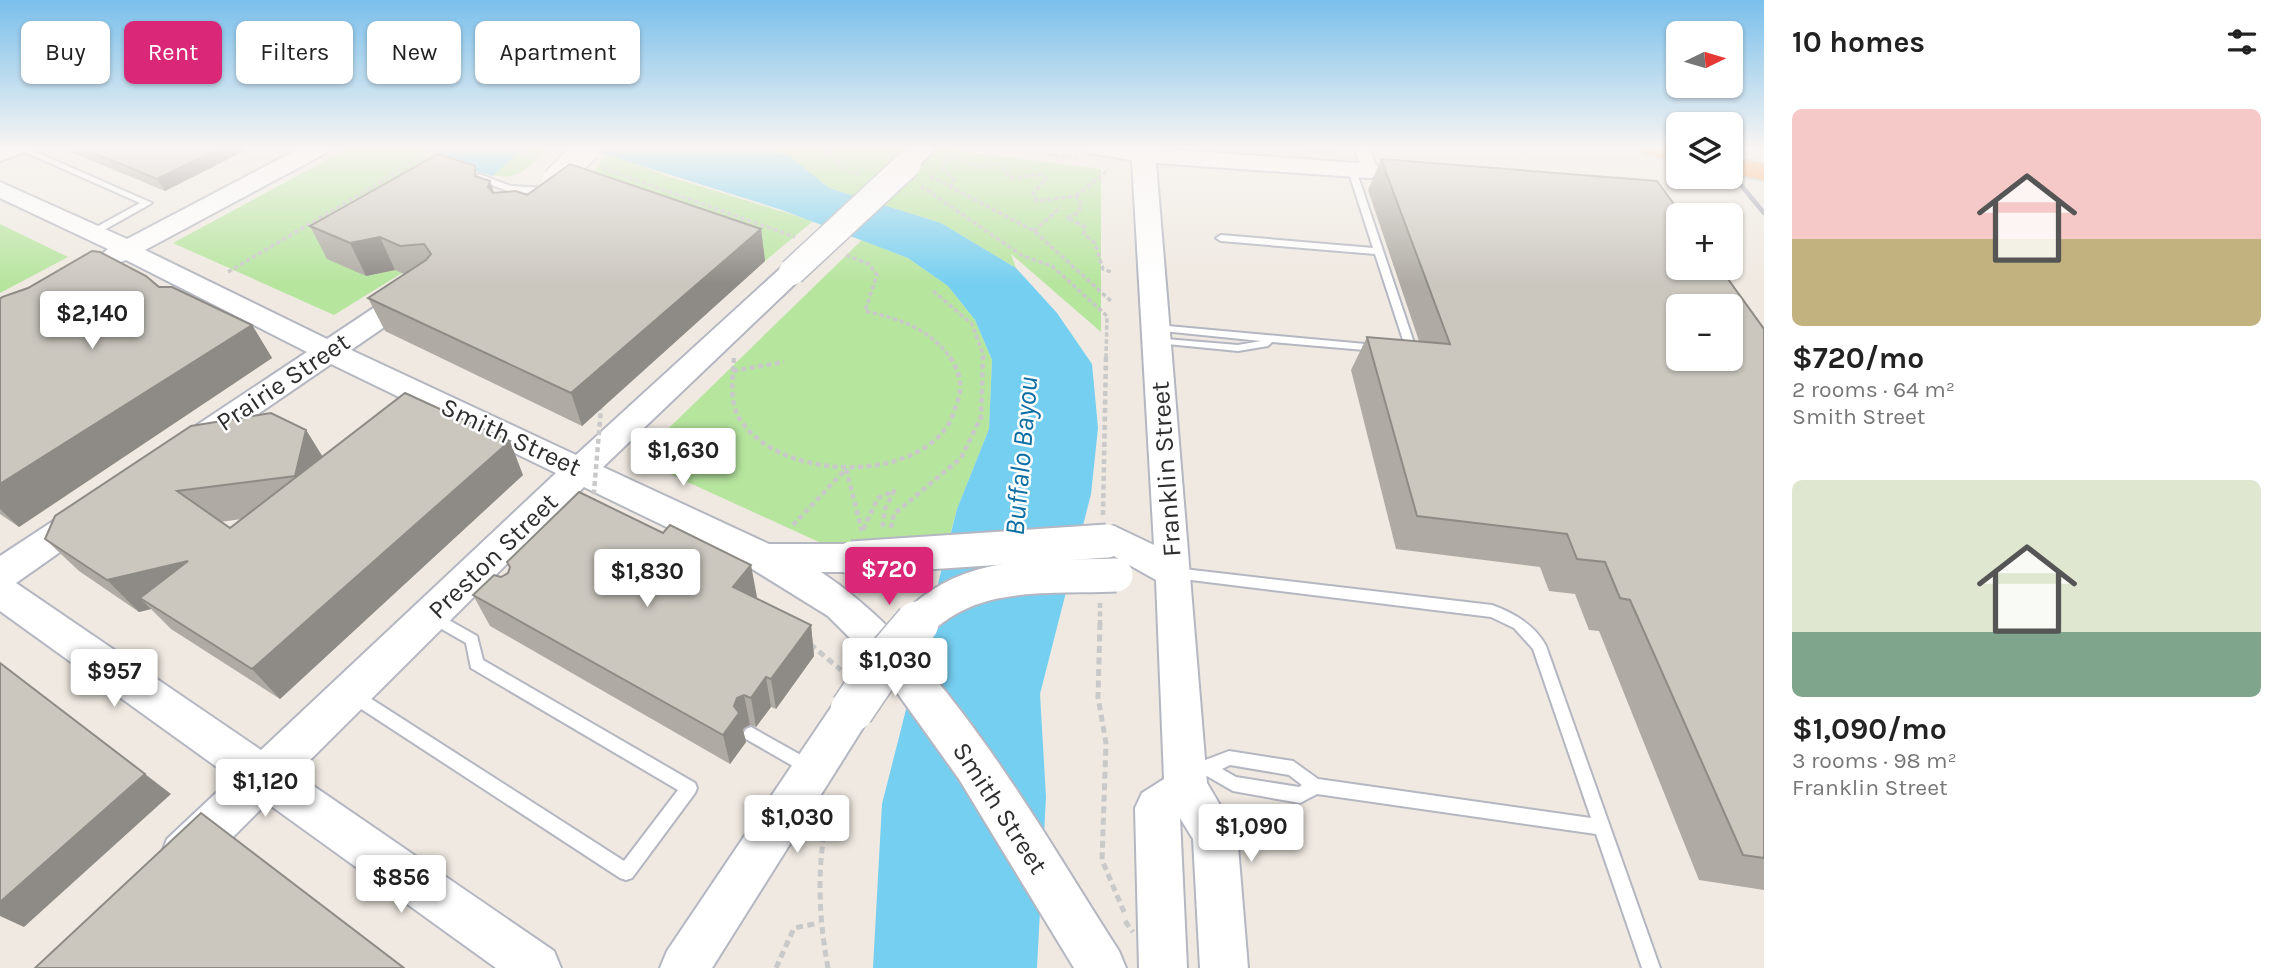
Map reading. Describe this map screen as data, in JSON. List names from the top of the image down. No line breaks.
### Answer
{"streets":{"main road":["Prairie Street","Smith Street","Franklin Street","Preston Street"]},"crossings":[["Prairie Street","Smith Street"],["Smith Street","Preston Street"]],"water":["Buffalo Bayou"],"north":"right","page":{"heading":"10 homes","map_buttons":["+","−"],"chip":["Buy","Rent","Filters","New","Apartment"],"list":[{"name":"$720/mo","note":"2 rooms · 64 m² · Smith Street"},{"name":"$1,090/mo","note":"3 rooms · 98 m² · Franklin Street"}],"price":["$2,140","$1,630","$720","$1,830","$1,030","$957","$1,120","$1,030","$1,090","$856"]}}
